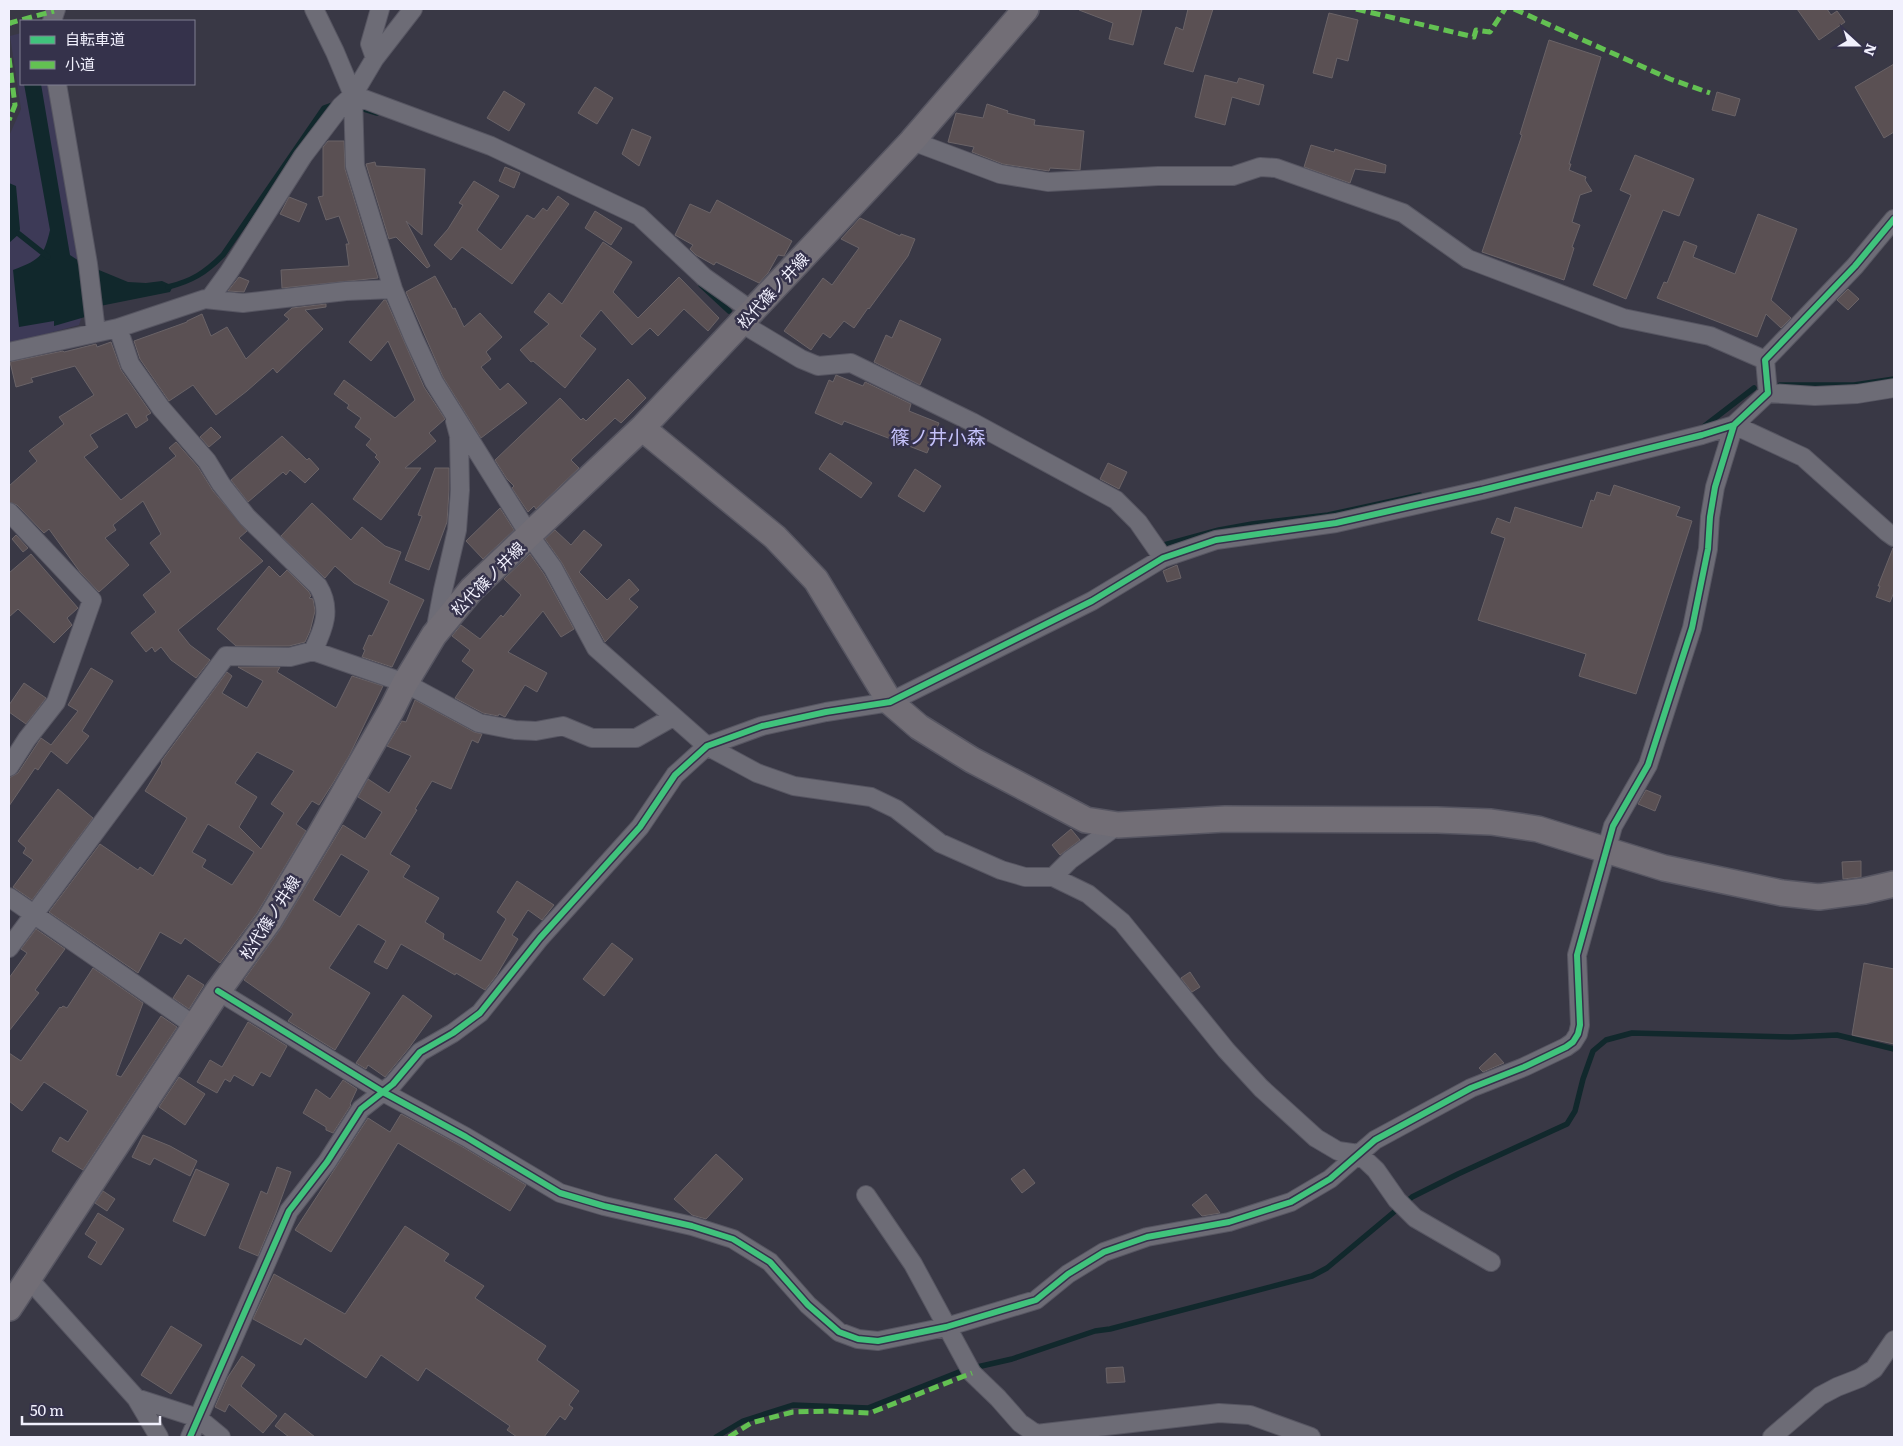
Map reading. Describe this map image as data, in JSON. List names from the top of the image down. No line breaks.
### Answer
{"streets":{"main road":["松代篠ノ井線"]},"districts":["篠ノ井小森"],"legend":["自転車道","小道"],"scale_bar":"50 m","north":"right"}
